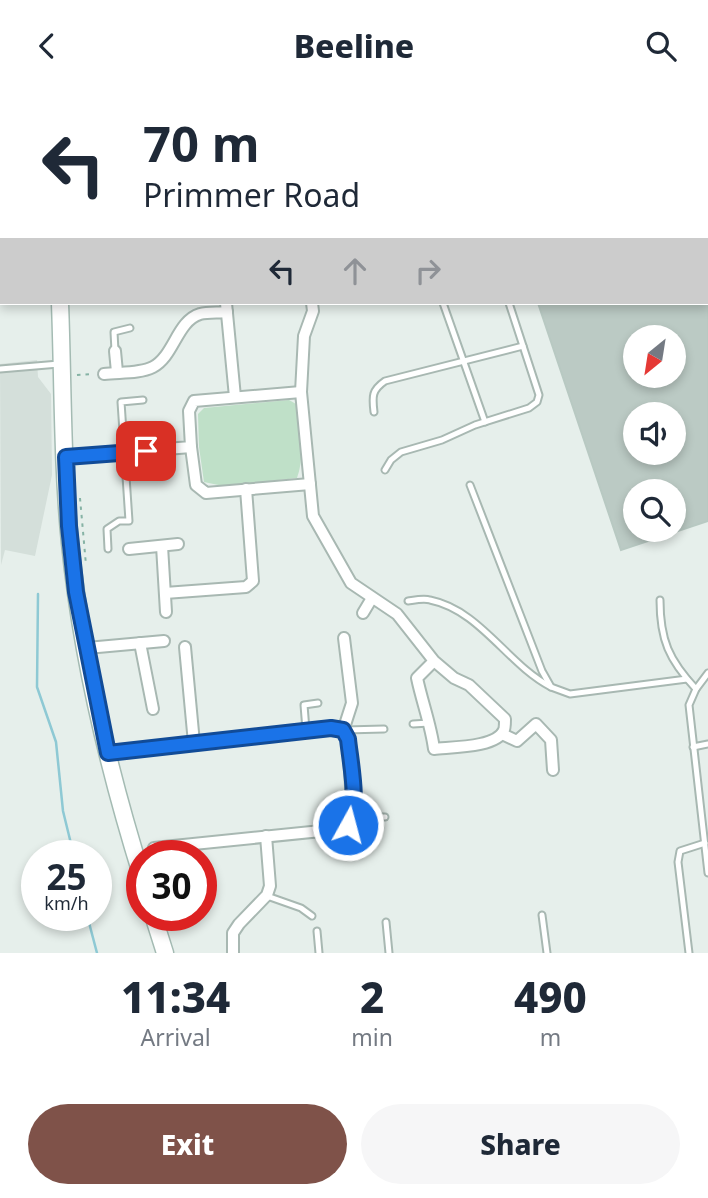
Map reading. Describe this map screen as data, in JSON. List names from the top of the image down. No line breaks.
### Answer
{"north":"bottom left","page":{"header":"Beeline","turn":["70 m","Primmer Road"],"speed":"25 km/h","limit":"30","eta":["11:34","Arrival","2","min","490","m"],"buttons":["Exit","Share"]}}
